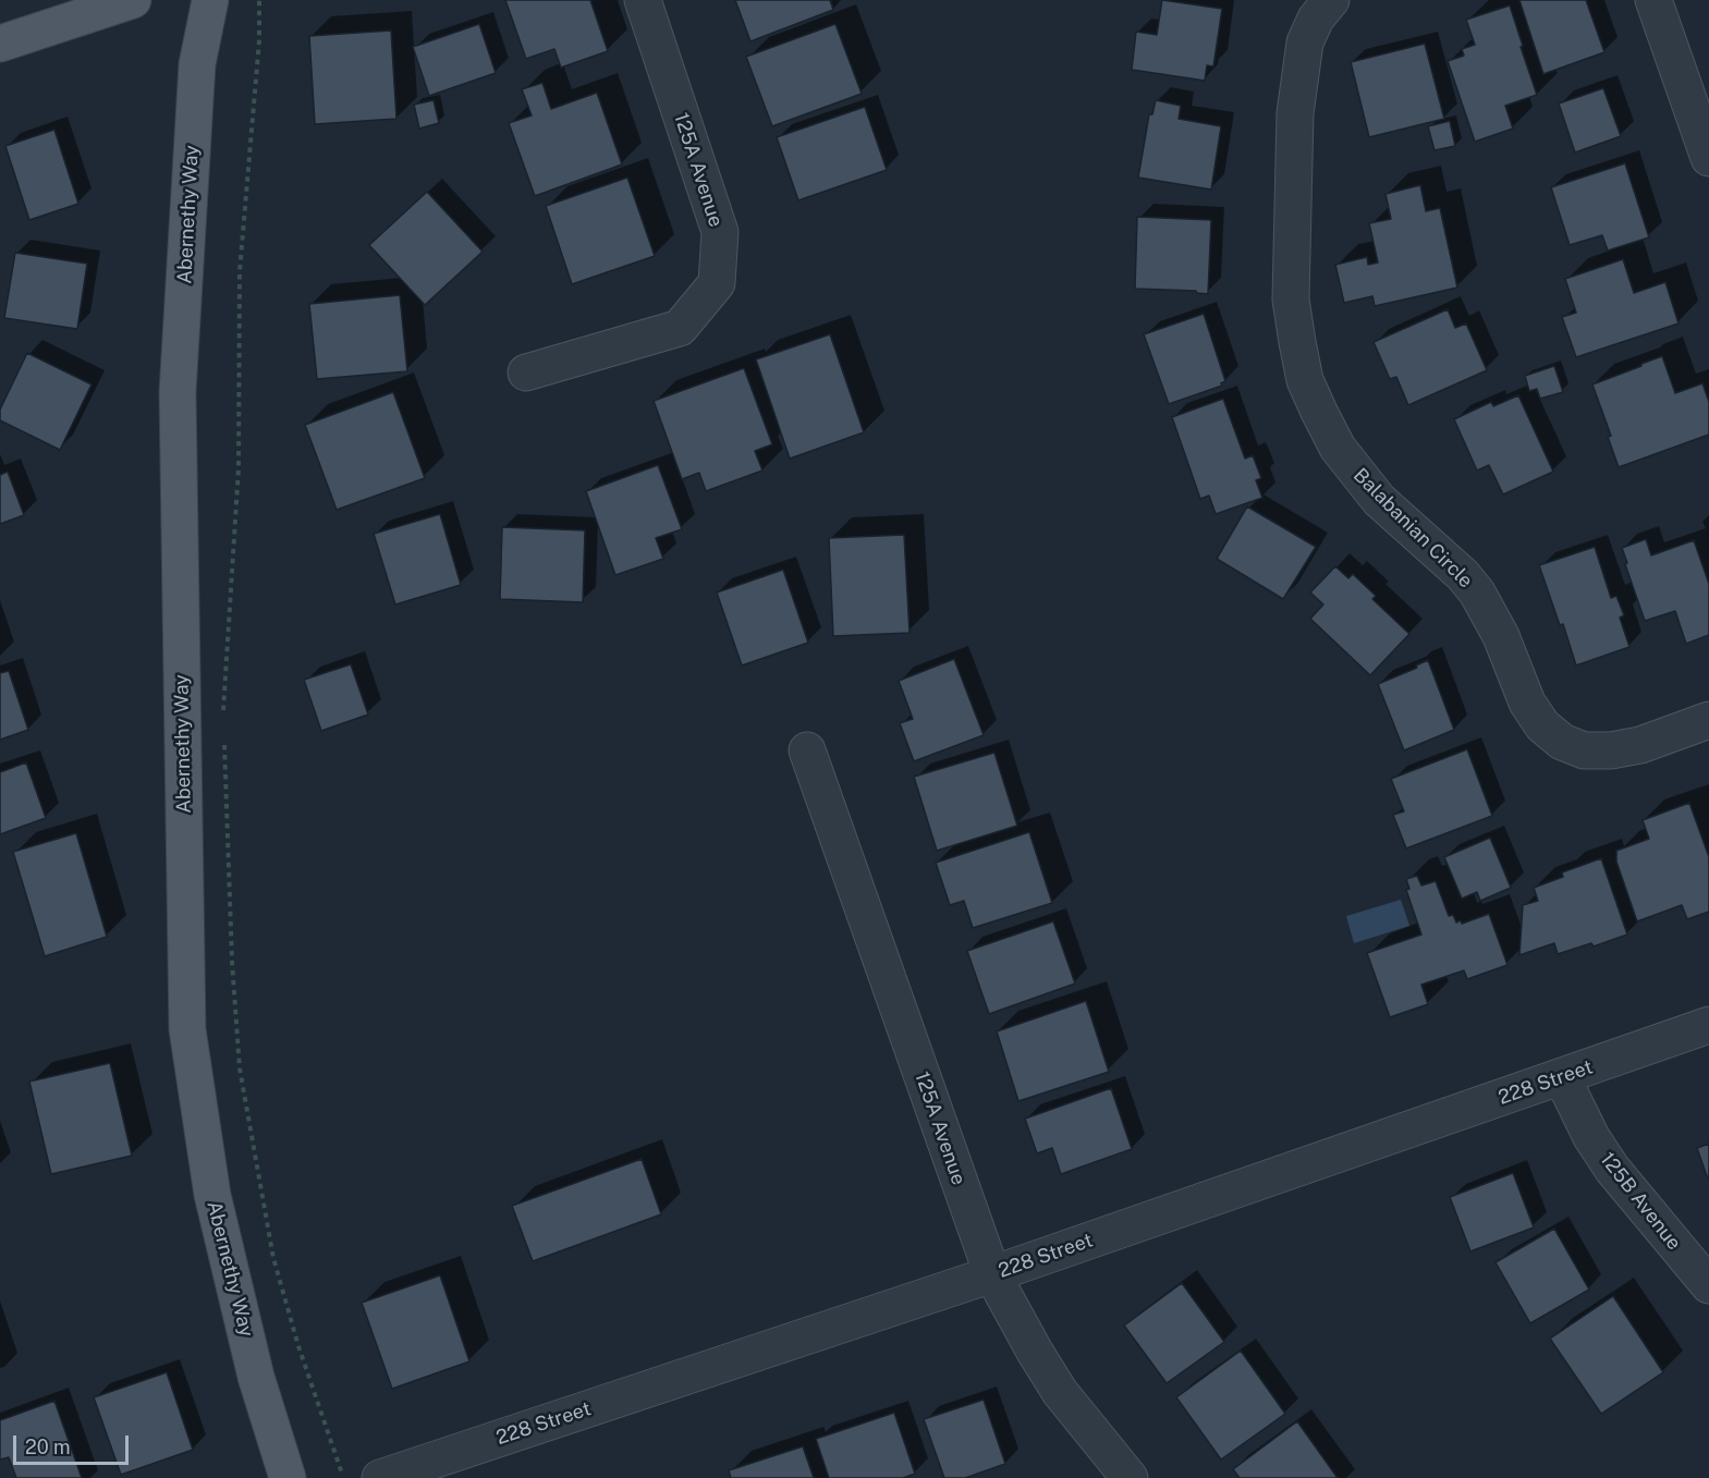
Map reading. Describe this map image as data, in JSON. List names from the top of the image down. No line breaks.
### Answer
{"streets":{"main road":["Abernethy Way"],"street":["125A Avenue","Balabanian Circle","228 Street","125B Avenue"]},"crossings":[["125A Avenue","228 Street"],["228 Street","125B Avenue"]],"scale_bar":"20 m"}
